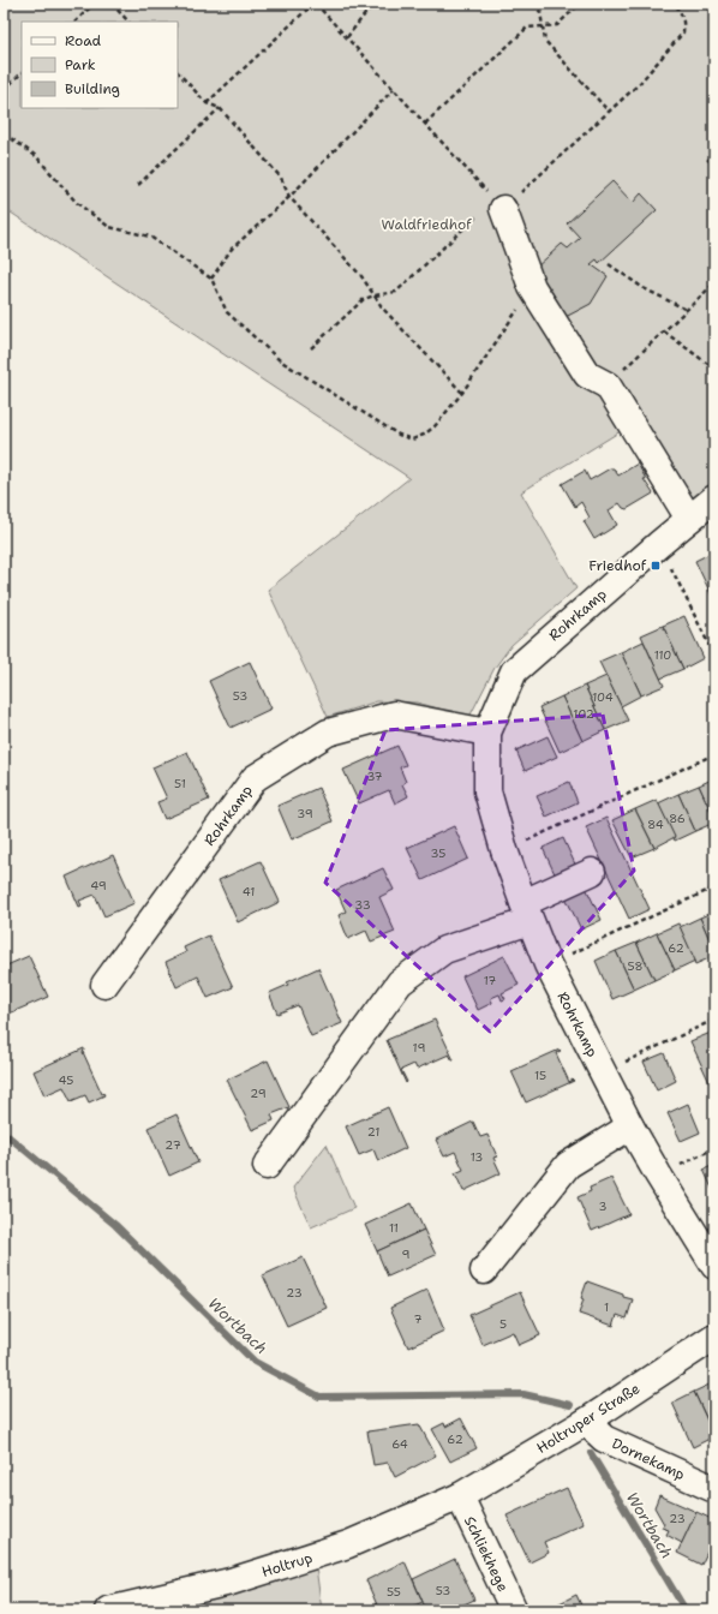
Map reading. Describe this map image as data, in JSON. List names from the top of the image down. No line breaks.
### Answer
{"streets":{"street":["Rohrkamp","Holtruper Straße","Dornekamp","Schliekhege","Holtrup"]},"crossings":[["Holtruper Straße","Dornekamp"],["Holtruper Straße","Schliekhege"],["Holtruper Straße","Holtrup"],["Schliekhege","Holtrup"]],"water":["Wortbach"],"parks":["Waldfriedhof"],"places":{"transit":["Friedhof"]},"house_numbers":["110","53","104","102","37","51","39","86","84","35","49","41","33","62","58","17","19","15","45","29","21","27","13","3","11","9","23","1","7","5","62","64","23","53","55"],"legend":["Road","Park","Building"]}
